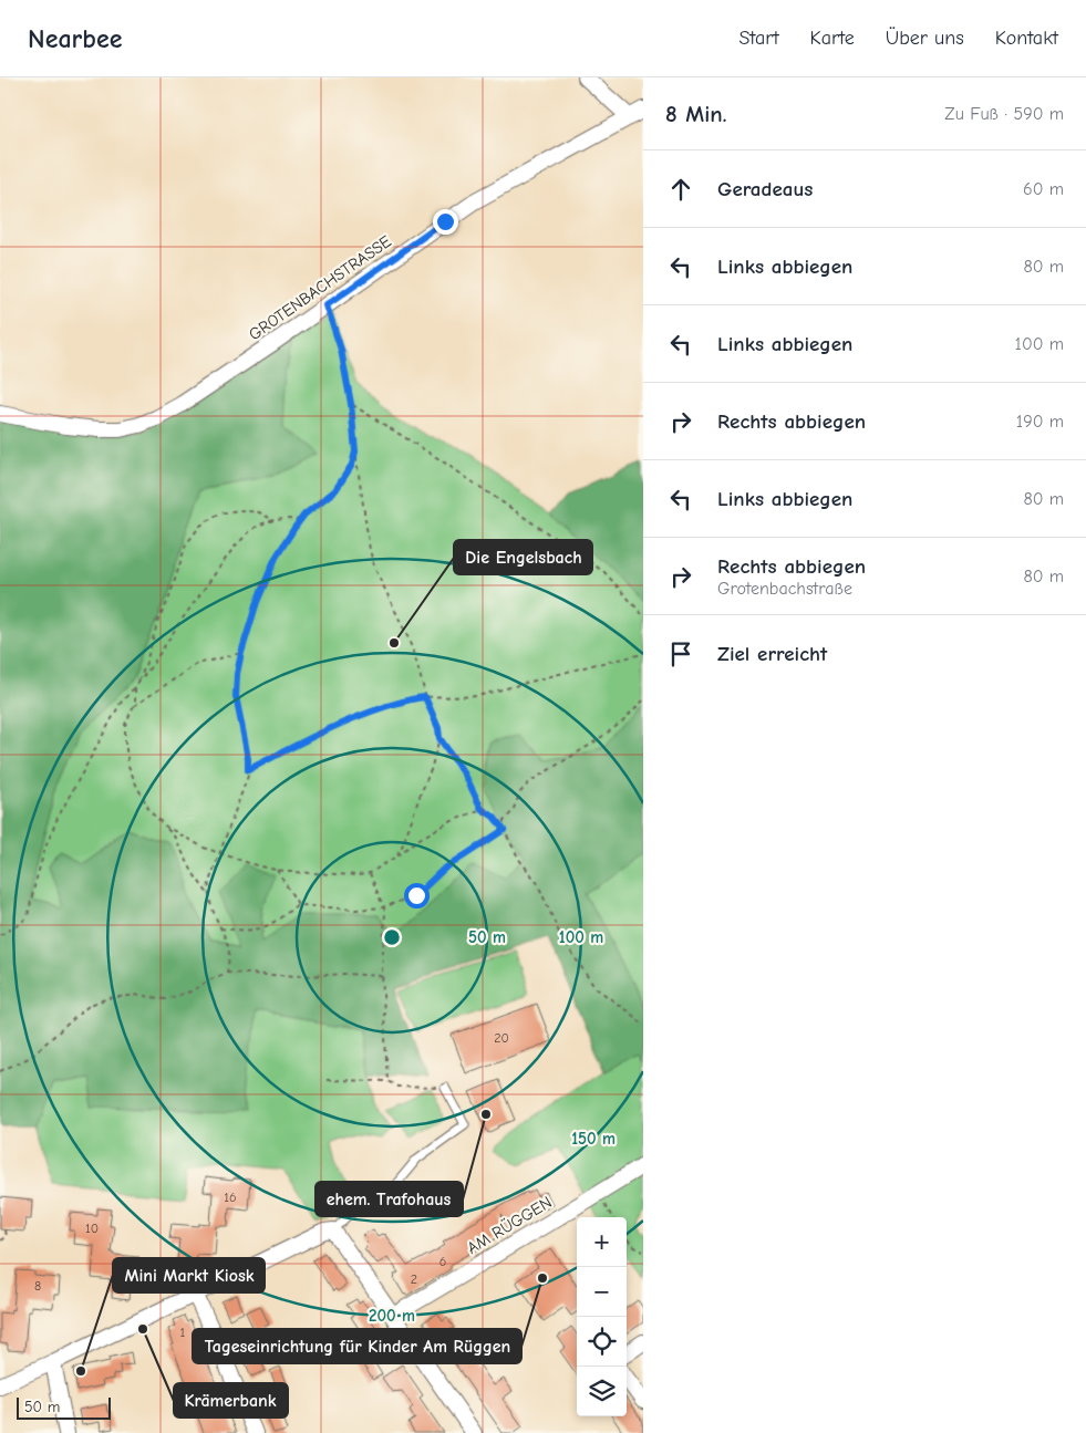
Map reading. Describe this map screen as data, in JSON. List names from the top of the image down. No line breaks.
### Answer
{"streets":{"street":["GROTENBACHSTRASSE","AM RÜGGEN"]},"places":["Die Engelsbach","ehem. Trafohaus","Tageseinrichtung für Kinder Am Rüggen","Krämerbank","Mini Markt Kiosk"],"house_numbers":["20","16","10","6","2","8","1"],"scale_bar":"50 m","page":{"header":"Nearbee","nav":["Start","Karte","Über uns","Kontakt"],"heading":["8 Min.","Zu Fuß · 590 m"],"list":[["Geradeaus","60 m"],["Links abbiegen","80 m"],["Links abbiegen","100 m"],["Rechts abbiegen","190 m"],["Links abbiegen","80 m"],["Rechts abbiegen","Grotenbachstraße","80 m"],"Ziel erreicht"],"map_buttons":["+","−"],"scale":"50 m"},"rings":["50 m","100 m","150 m","200 m"]}
